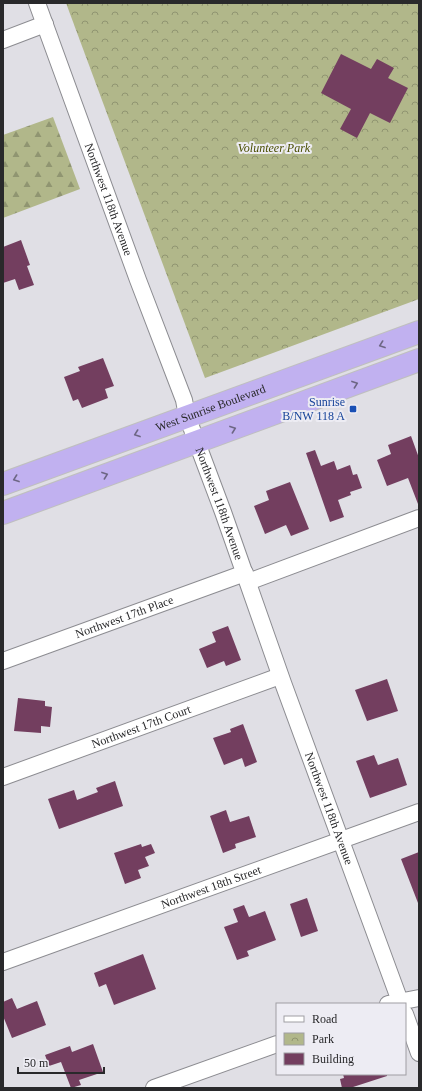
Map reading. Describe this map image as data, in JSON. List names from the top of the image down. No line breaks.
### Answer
{"streets":{"highway":["West Sunrise Boulevard"],"street":["Northwest 118th Avenue","Northwest 17th Place","Northwest 17th Court","Northwest 18th Street"]},"crossings":[["Northwest 118th Avenue","West Sunrise Boulevard"],["Northwest 118th Avenue","Northwest 17th Place"],["Northwest 118th Avenue","Northwest 17th Court"],["Northwest 118th Avenue","Northwest 18th Street"]],"parks":["Volunteer Park"],"places":{"transit":["Sunrise B/NW 118 A"]},"legend":["Road","Park","Building"],"scale_bar":"50 m"}
